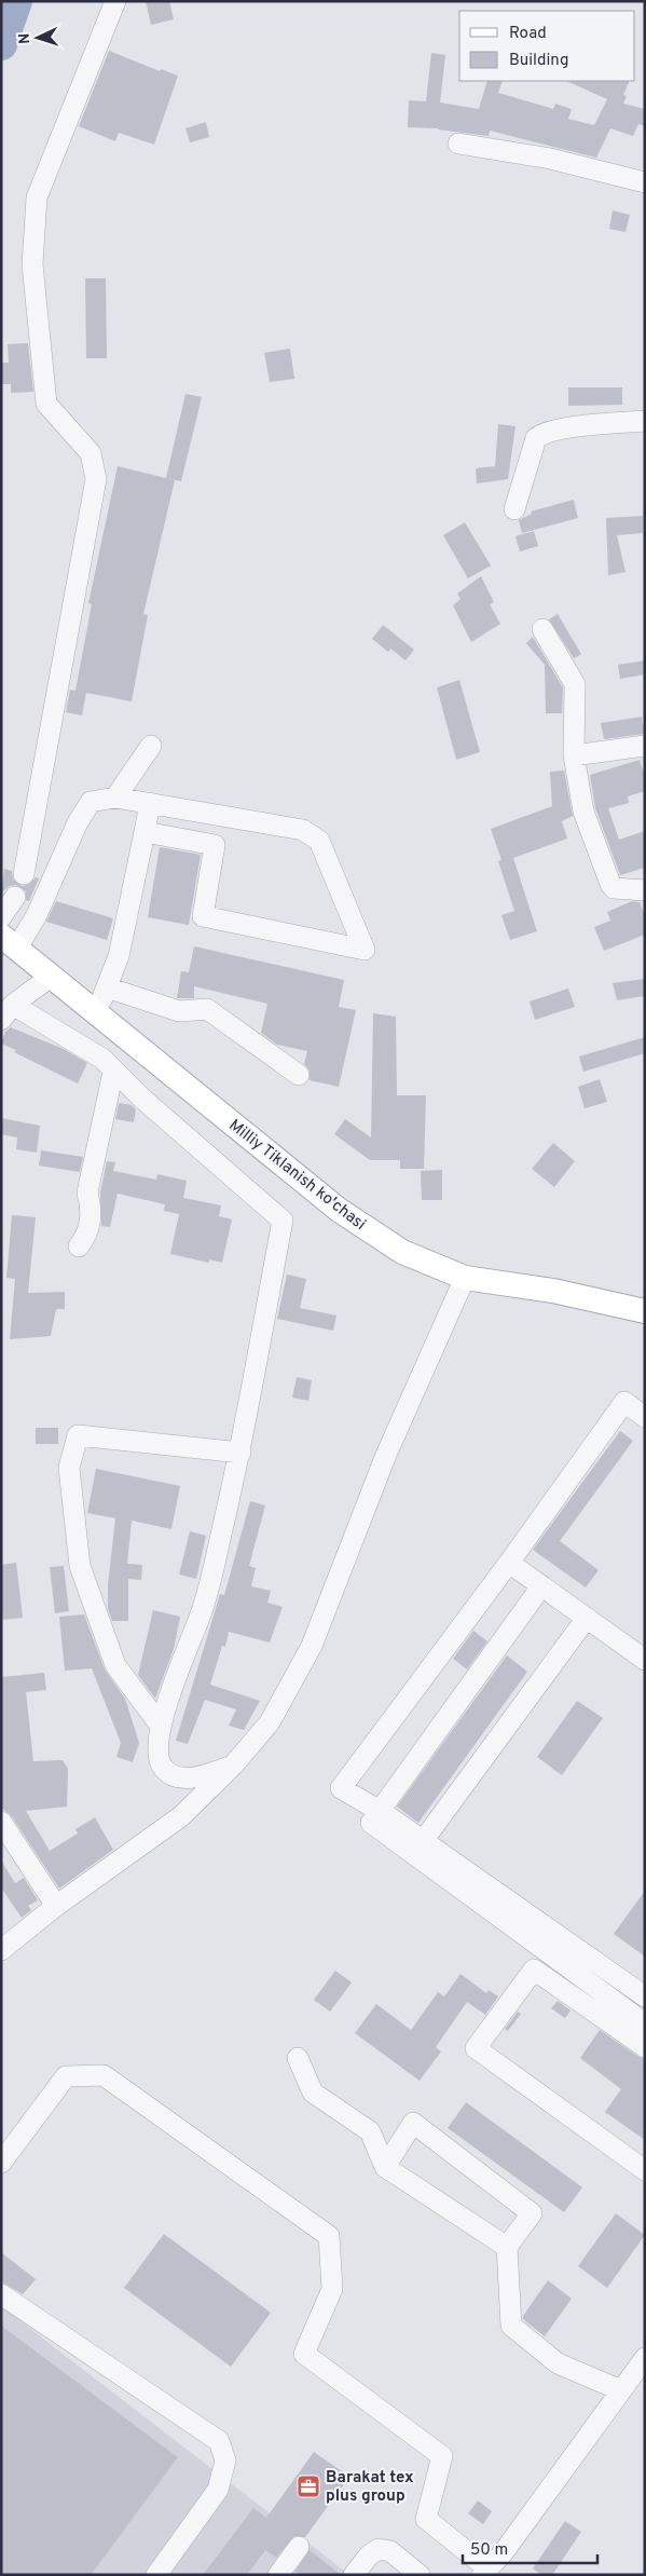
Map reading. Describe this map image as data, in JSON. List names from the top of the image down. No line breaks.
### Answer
{"streets":{"main road":["Milliy Tiklanish ko'chasi"]},"places":{"office":["Barakat tex plus group"]},"legend":["Road","Building"],"scale_bar":"50 m","north":"left"}
